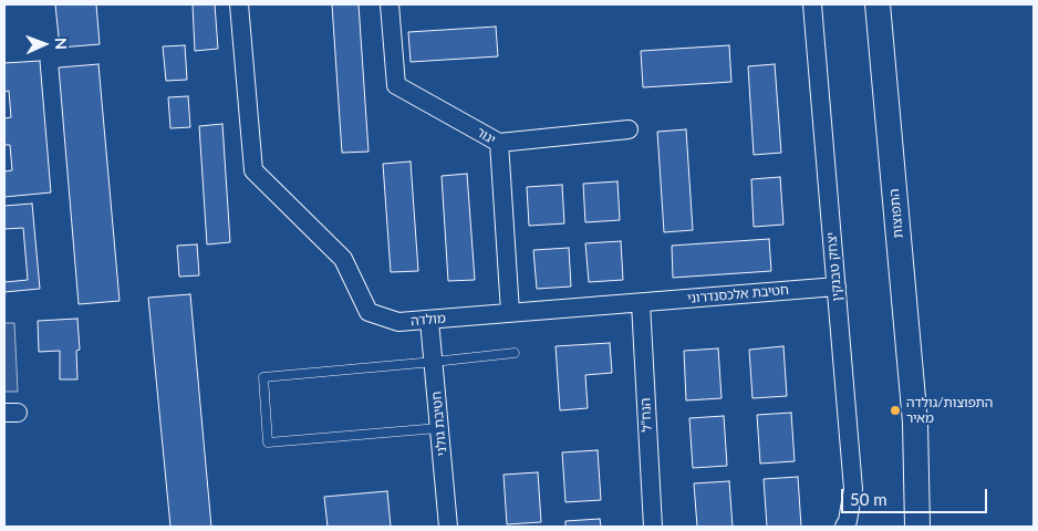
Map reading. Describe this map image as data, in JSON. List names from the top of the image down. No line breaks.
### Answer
{"streets":{"main road":["התפוצות"],"street":["יגור","יצחק טבנקין","חטיבת אלכסנדרוני","מולדה","הנח\"ל","חטיבת גולני"]},"crossings":[["יגור","מולדה"],["יצחק טבנקין","חטיבת אלכסנדרוני"],["חטיבת אלכסנדרוני","מולדה"],["חטיבת אלכסנדרוני","הנח\"ל"],["מולדה","הנח\"ל"],["מולדה","חטיבת גולני"]],"places":["התפוצות/גולדה מאיר"],"scale_bar":"50 m","north":"right"}
